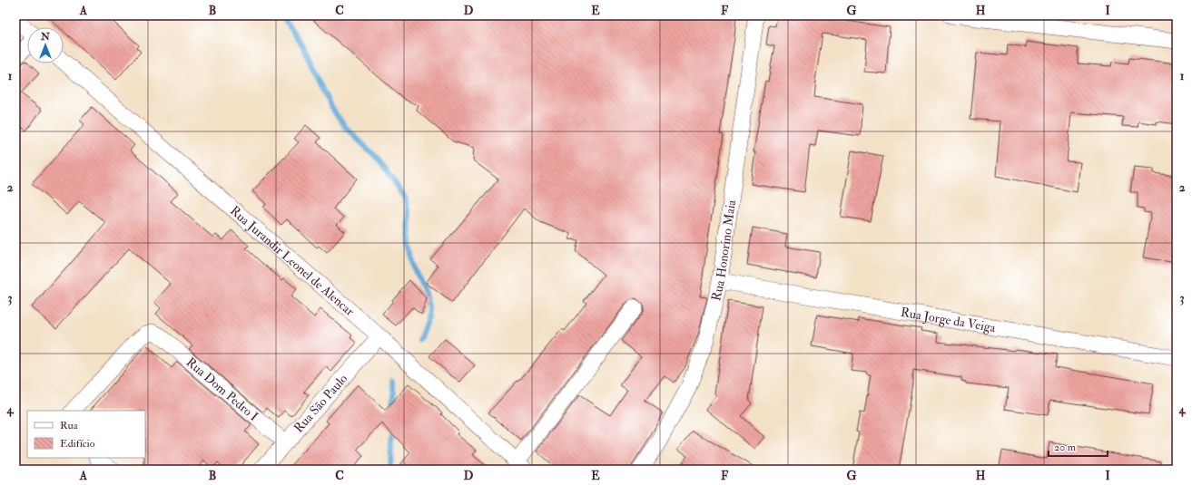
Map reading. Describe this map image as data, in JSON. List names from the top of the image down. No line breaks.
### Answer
{"streets":{"street":["Rua Honorino Maia","Rua Jurandir Leonel de Alencar","Rua Jorge da Veiga","Rua Dom Pedro I","Rua São Paulo"]},"crossings":[["Rua Honorino Maia","Rua Jorge da Veiga"],["Rua Jurandir Leonel de Alencar","Rua São Paulo"],["Rua Dom Pedro I","Rua São Paulo"]],"legend":["Rua","Edifício"],"scale_bar":"20 m","north":"top","grid":{"columns":["A","B","C","D","E","F","G","H","I"],"rows":["1","2","3","4"]}}
